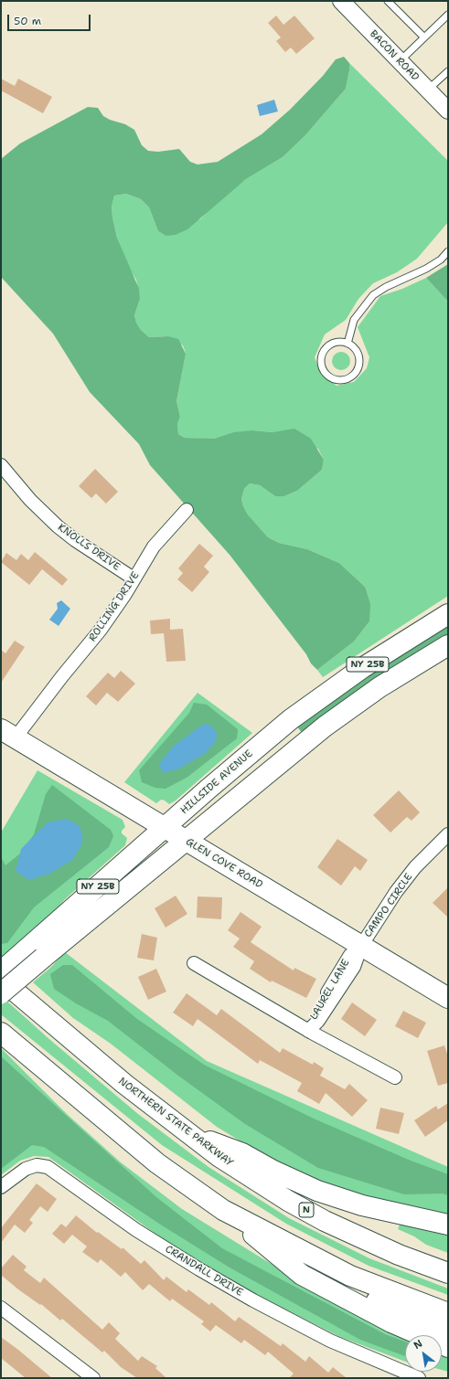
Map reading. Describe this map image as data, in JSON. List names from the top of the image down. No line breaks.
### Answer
{"streets":{"main road":["NY 25B","HILLSIDE AVENUE","GLEN COVE ROAD","NORTHERN STATE PARKWAY","N"],"street":["BACON ROAD","KNOLLS DRIVE","ROLLING DRIVE","CAMPO CIRCLE","LAUREL LANE","CRANDALL DRIVE"]},"crossings":[["KNOLLS DRIVE","ROLLING DRIVE"],["ROLLING DRIVE","GLEN COVE ROAD"],["HILLSIDE AVENUE","GLEN COVE ROAD"],["GLEN COVE ROAD","CAMPO CIRCLE"],["GLEN COVE ROAD","LAUREL LANE"],["CAMPO CIRCLE","LAUREL LANE"]],"scale_bar":"50 m","north":"top left"}
